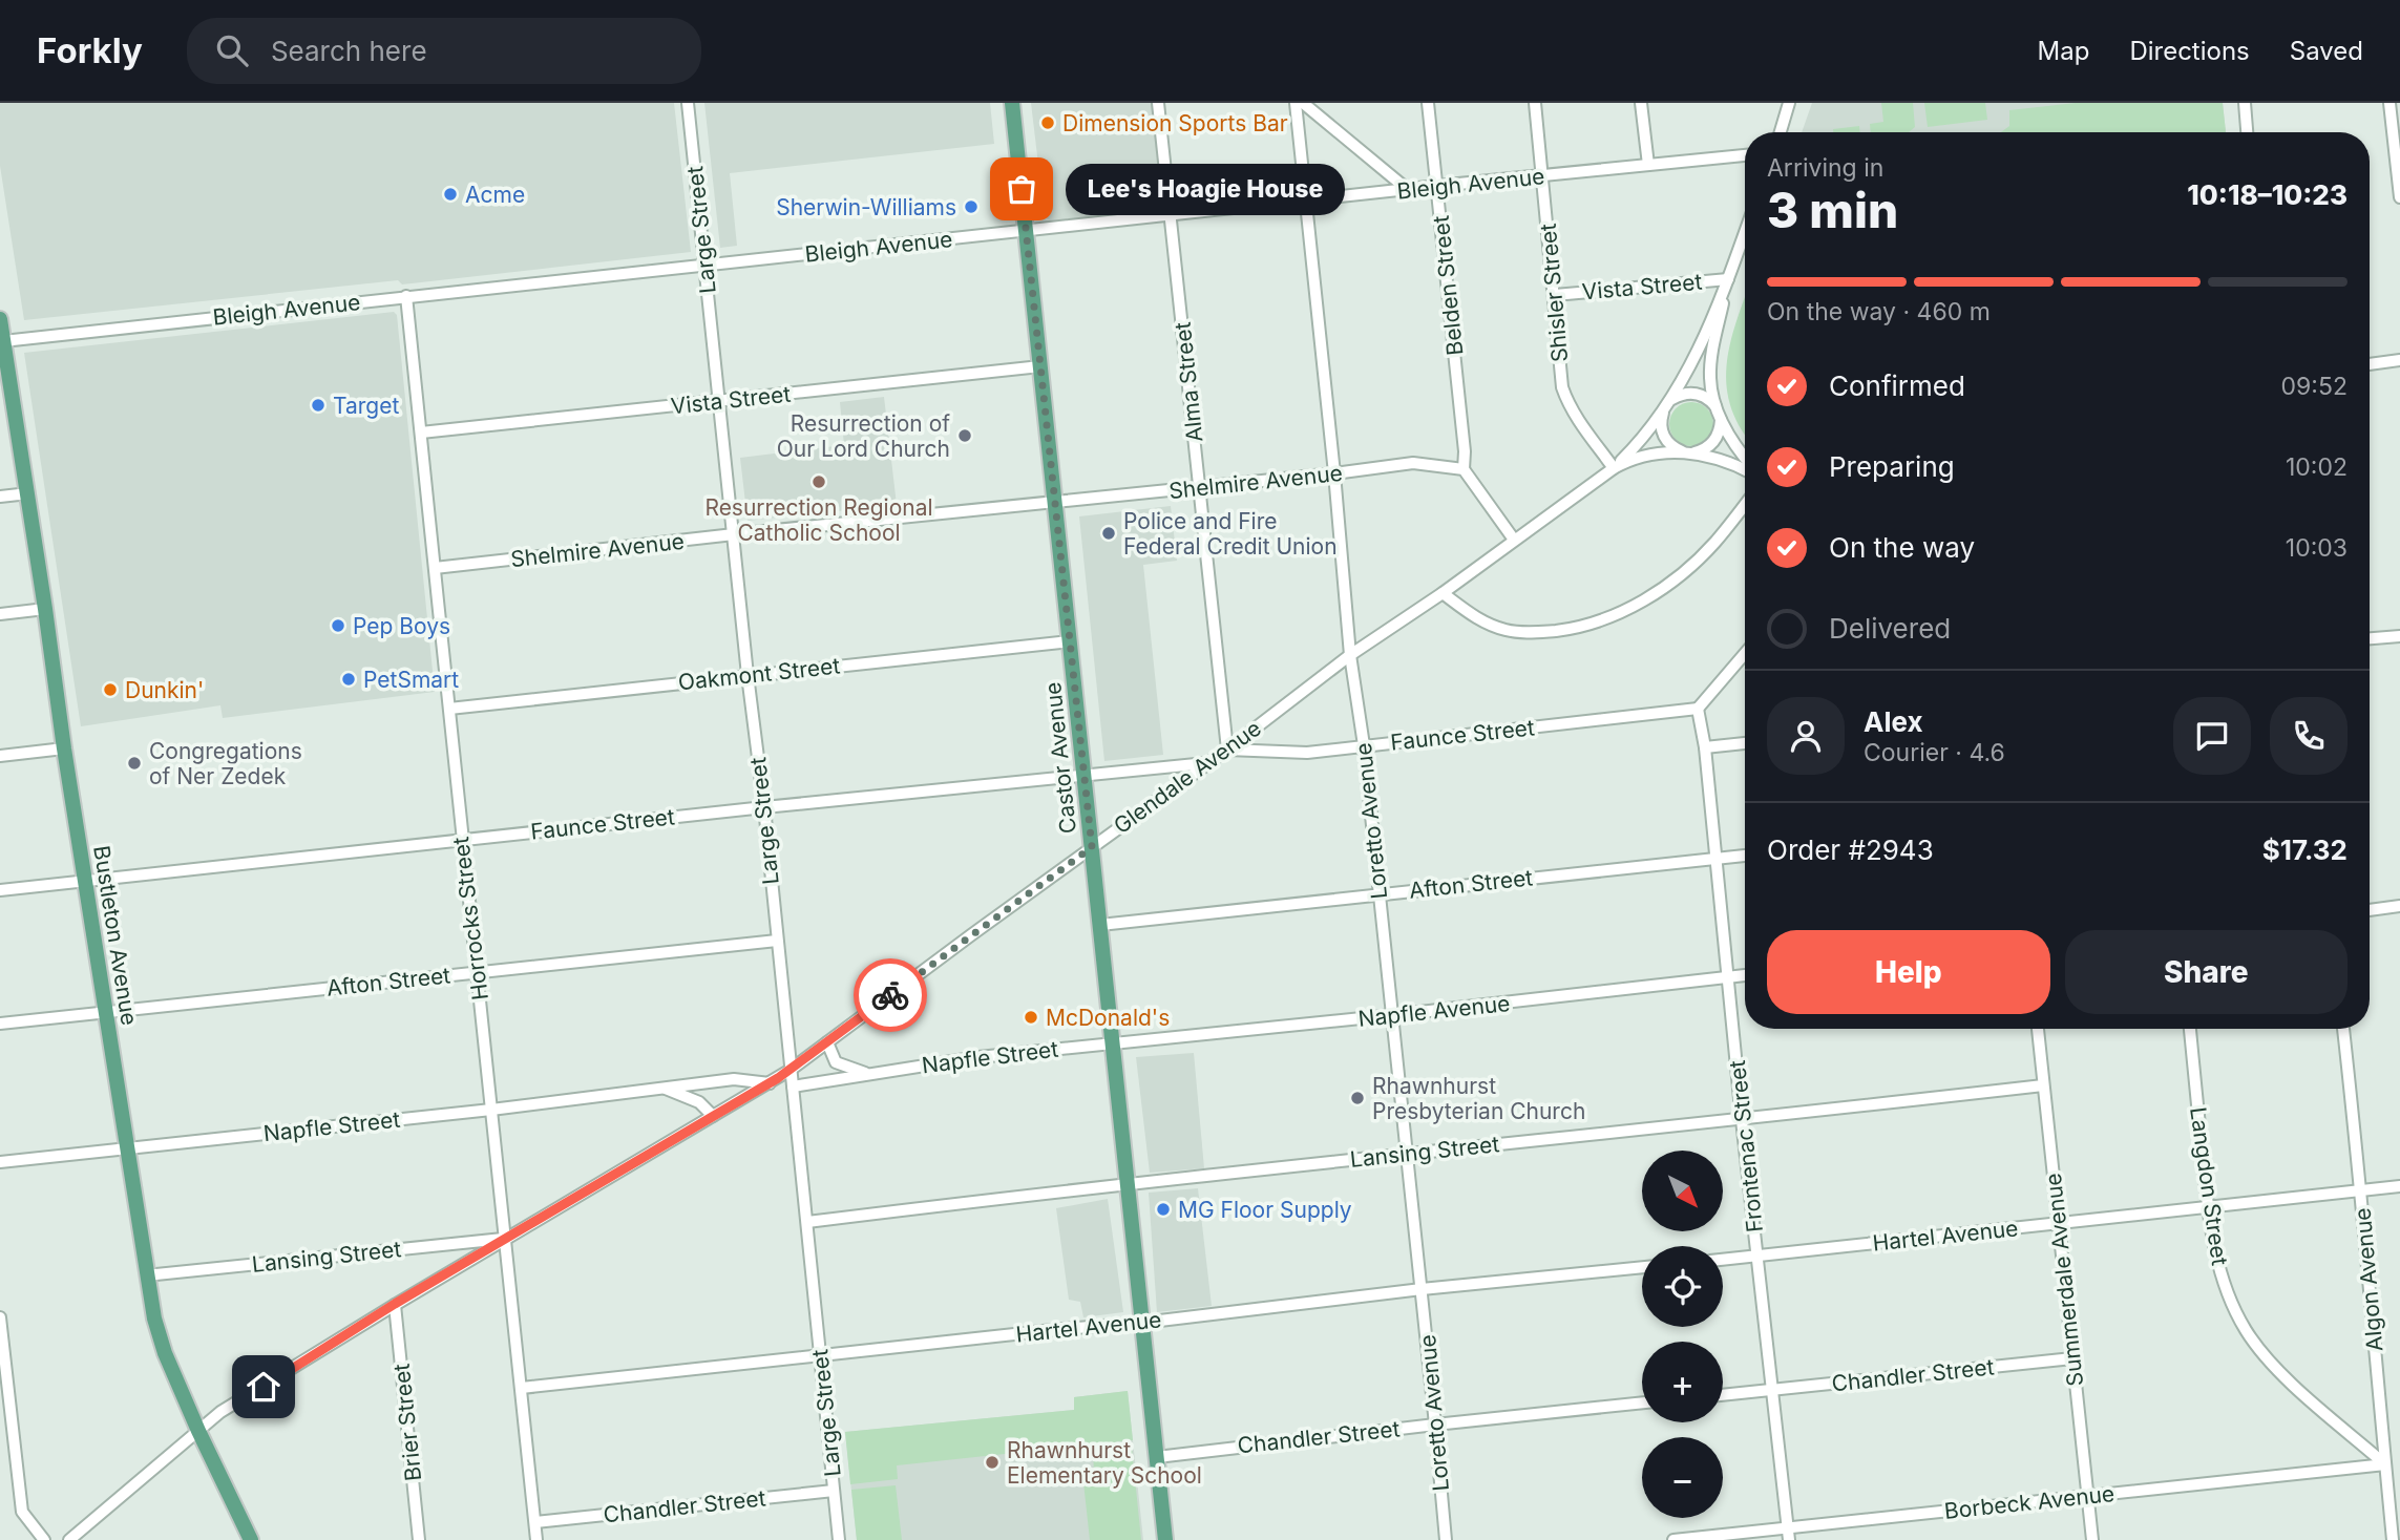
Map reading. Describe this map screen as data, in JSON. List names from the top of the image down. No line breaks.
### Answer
{"streets":{"main road":["Castor Avenue","Bustleton Avenue"],"street":["Bleigh Avenue","Large Street","Belden Street","Vista Street","Shisler Street","Alma Street","Shelmire Avenue","Oakmont Street","Faunce Street","Glendale Avenue","Loretto Avenue","Afton Street","Horrocks Street","Napfle Avenue","Napfle Street","Frontenac Street","Lansing Street","Langdon Street","Hartel Avenue","Summerdale Avenue","Algon Avenue","Chandler Street","Brier Street","Borbeck Avenue"]},"crossings":[["Bleigh Avenue","Large Street"],["Bleigh Avenue","Belden Street"],["Bleigh Avenue","Shisler Street"],["Bleigh Avenue","Alma Street"],["Bleigh Avenue","Castor Avenue"],["Bleigh Avenue","Loretto Avenue"],["Bleigh Avenue","Horrocks Street"],["Bleigh Avenue","Bustleton Avenue"],["Large Street","Vista Street"],["Large Street","Shelmire Avenue"],["Large Street","Oakmont Street"],["Large Street","Faunce Street"],["Large Street","Glendale Avenue"],["Large Street","Afton Street"],["Large Street","Napfle Street"],["Large Street","Lansing Street"],["Large Street","Hartel Avenue"],["Large Street","Chandler Street"],["Belden Street","Shelmire Avenue"],["Vista Street","Shisler Street"],["Vista Street","Castor Avenue"],["Vista Street","Glendale Avenue"],["Vista Street","Horrocks Street"],["Shisler Street","Glendale Avenue"],["Alma Street","Shelmire Avenue"],["Alma Street","Faunce Street"],["Alma Street","Glendale Avenue"],["Shelmire Avenue","Castor Avenue"],["Shelmire Avenue","Loretto Avenue"],["Shelmire Avenue","Horrocks Street"],["Oakmont Street","Castor Avenue"],["Oakmont Street","Horrocks Street"],["Faunce Street","Castor Avenue"],["Faunce Street","Glendale Avenue"],["Faunce Street","Loretto Avenue"],["Faunce Street","Horrocks Street"],["Faunce Street","Bustleton Avenue"],["Faunce Street","Frontenac Street"],["Castor Avenue","Glendale Avenue"],["Castor Avenue","Afton Street"],["Castor Avenue","Napfle Avenue"],["Castor Avenue","Napfle Street"],["Castor Avenue","Lansing Street"],["Castor Avenue","Hartel Avenue"],["Castor Avenue","Chandler Street"],["Glendale Avenue","Loretto Avenue"],["Glendale Avenue","Horrocks Street"],["Glendale Avenue","Bustleton Avenue"],["Glendale Avenue","Napfle Street"],["Glendale Avenue","Lansing Street"],["Glendale Avenue","Brier Street"],["Loretto Avenue","Afton Street"],["Loretto Avenue","Napfle Avenue"],["Loretto Avenue","Lansing Street"],["Loretto Avenue","Hartel Avenue"],["Loretto Avenue","Chandler Street"],["Afton Street","Horrocks Street"],["Afton Street","Bustleton Avenue"],["Afton Street","Frontenac Street"],["Horrocks Street","Napfle Street"],["Horrocks Street","Lansing Street"],["Horrocks Street","Hartel Avenue"],["Horrocks Street","Chandler Street"],["Bustleton Avenue","Napfle Street"],["Bustleton Avenue","Lansing Street"],["Napfle Avenue","Napfle Street"],["Napfle Avenue","Frontenac Street"],["Frontenac Street","Lansing Street"],["Frontenac Street","Hartel Avenue"],["Frontenac Street","Chandler Street"],["Frontenac Street","Borbeck Avenue"],["Lansing Street","Summerdale Avenue"],["Langdon Street","Hartel Avenue"],["Langdon Street","Algon Avenue"],["Langdon Street","Borbeck Avenue"],["Hartel Avenue","Summerdale Avenue"],["Hartel Avenue","Algon Avenue"],["Summerdale Avenue","Chandler Street"],["Summerdale Avenue","Borbeck Avenue"],["Algon Avenue","Borbeck Avenue"]],"places":["Dimension Sports Bar","Lee's Hoagie House","Acme","Sherwin-Williams","Target","Resurrection of Our Lord Church","Resurrection Regional Catholic School","Police and Fire Federal Credit Union","Pep Boys","PetSmart","Dunkin'","Congregations of Ner Zedek","McDonald's","Rhawnhurst Presbyterian Church","MG Floor Supply","Rhawnhurst Elementary School"],"north":"bottom right","page":{"header":"Forkly","search":"Search here","nav":["Map","Directions","Saved"],"heading":["3 min","Arriving in","10:18–10:23"],"panel":["Alex","Courier · 4.6","Order #2943","$17.32"],"bubble":"Lee's Hoagie House","bar":"On the way · 460 m","list":[["Confirmed","09:52"],["Preparing","10:02"],["On the way","10:03"],"Delivered"],"buttons":["Help","Share"],"map_buttons":["+","−"]}}
